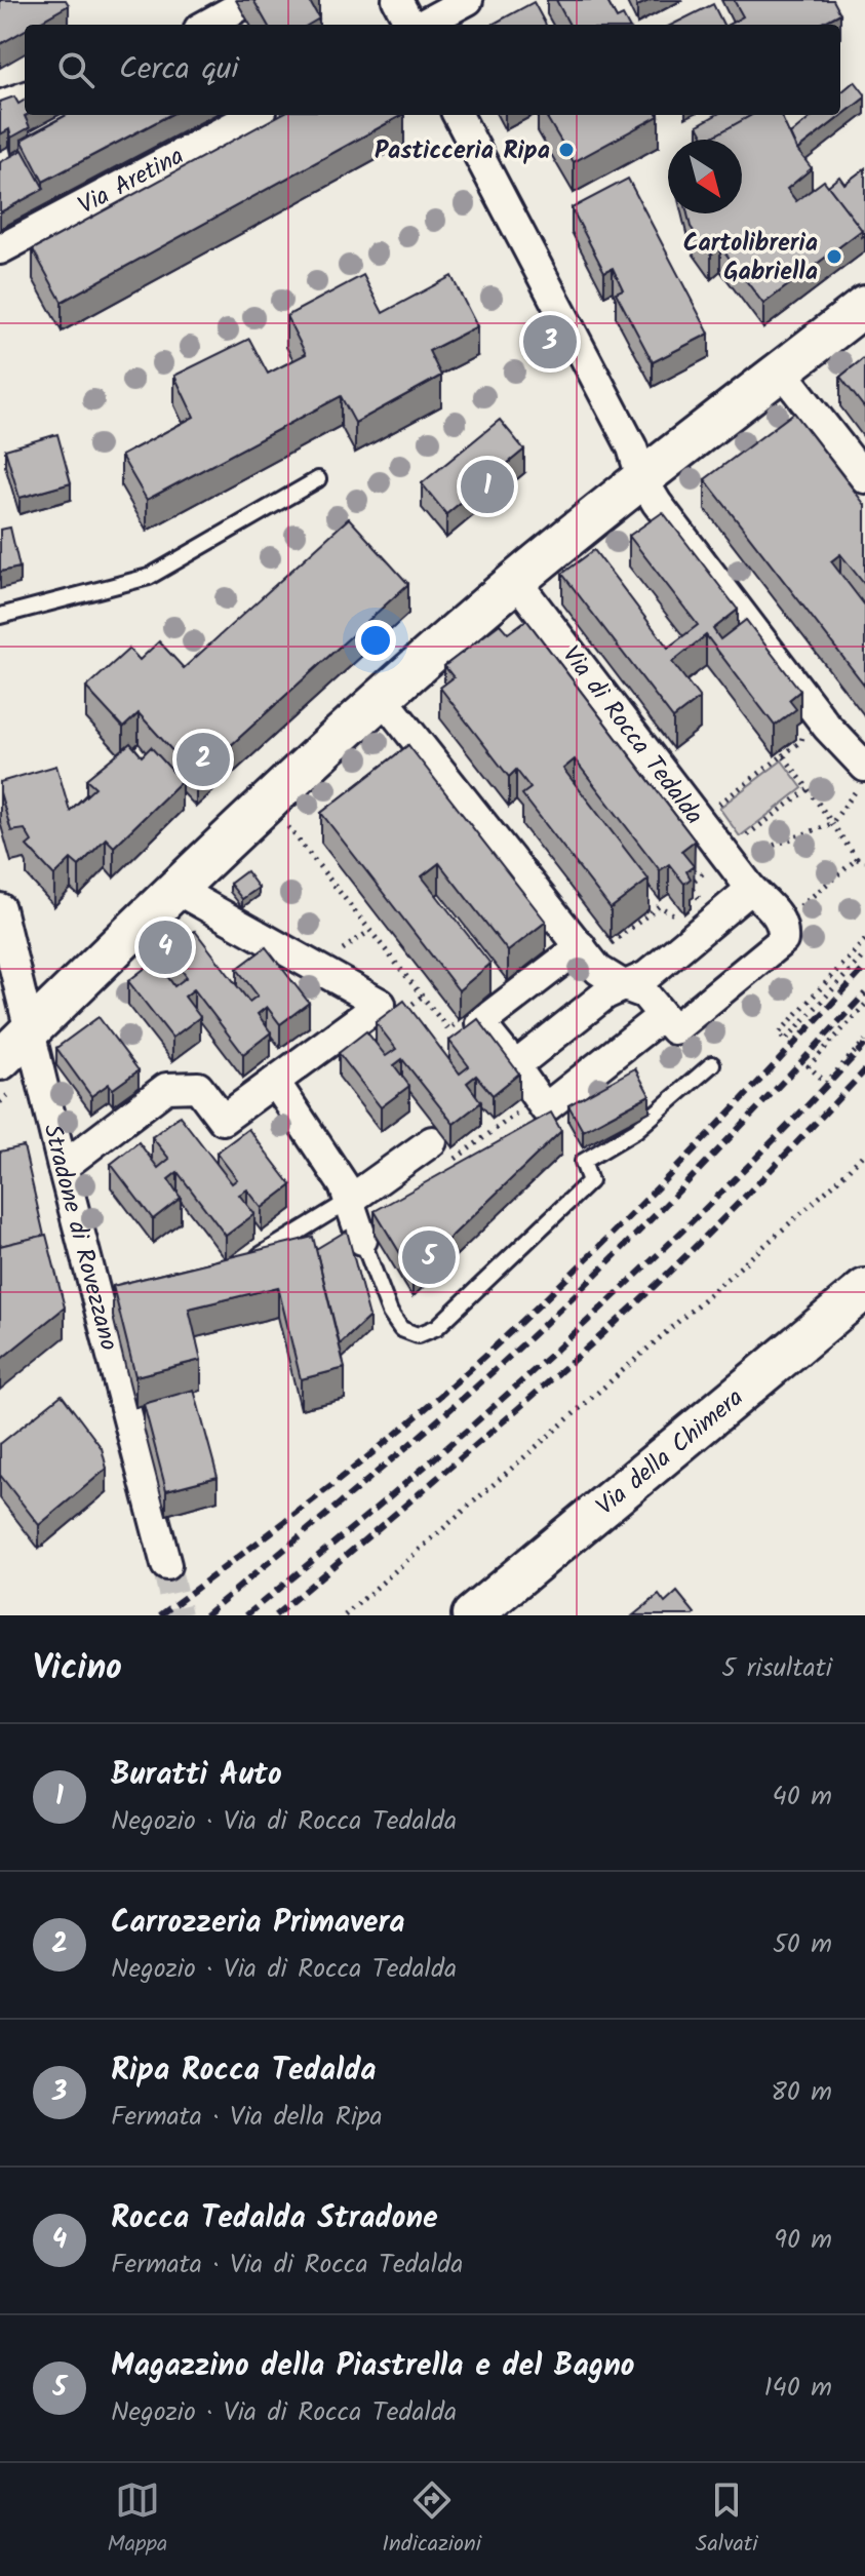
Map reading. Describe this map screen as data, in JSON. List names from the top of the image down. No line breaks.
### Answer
{"streets":{"street":["Via Aretina","Via di Rocca Tedalda","Stradone di Rovezzano","Via della Chimera"]},"places":["Pasticceria Ripa","Cartolibreria Gabriella"],"north":"bottom right","page":{"search":"Cerca qui","pins":["3","1","2","4","5"],"heading":["Vicino","5 risultati"],"list":[{"mark":"1","name":"Buratti Auto","note":"Negozio · Via di Rocca Tedalda","value":"40 m"},{"mark":"2","name":"Carrozzeria Primavera","note":"Negozio · Via di Rocca Tedalda","value":"50 m"},{"mark":"3","name":"Ripa Rocca Tedalda","note":"Fermata · Via della Ripa","value":"80 m"},{"mark":"4","name":"Rocca Tedalda Stradone","note":"Fermata · Via di Rocca Tedalda","value":"90 m"},{"mark":"5","name":"Magazzino della Piastrella e del Bagno","note":"Negozio · Via di Rocca Tedalda","value":"140 m"}],"nav":["Mappa","Indicazioni","Salvati"]}}
